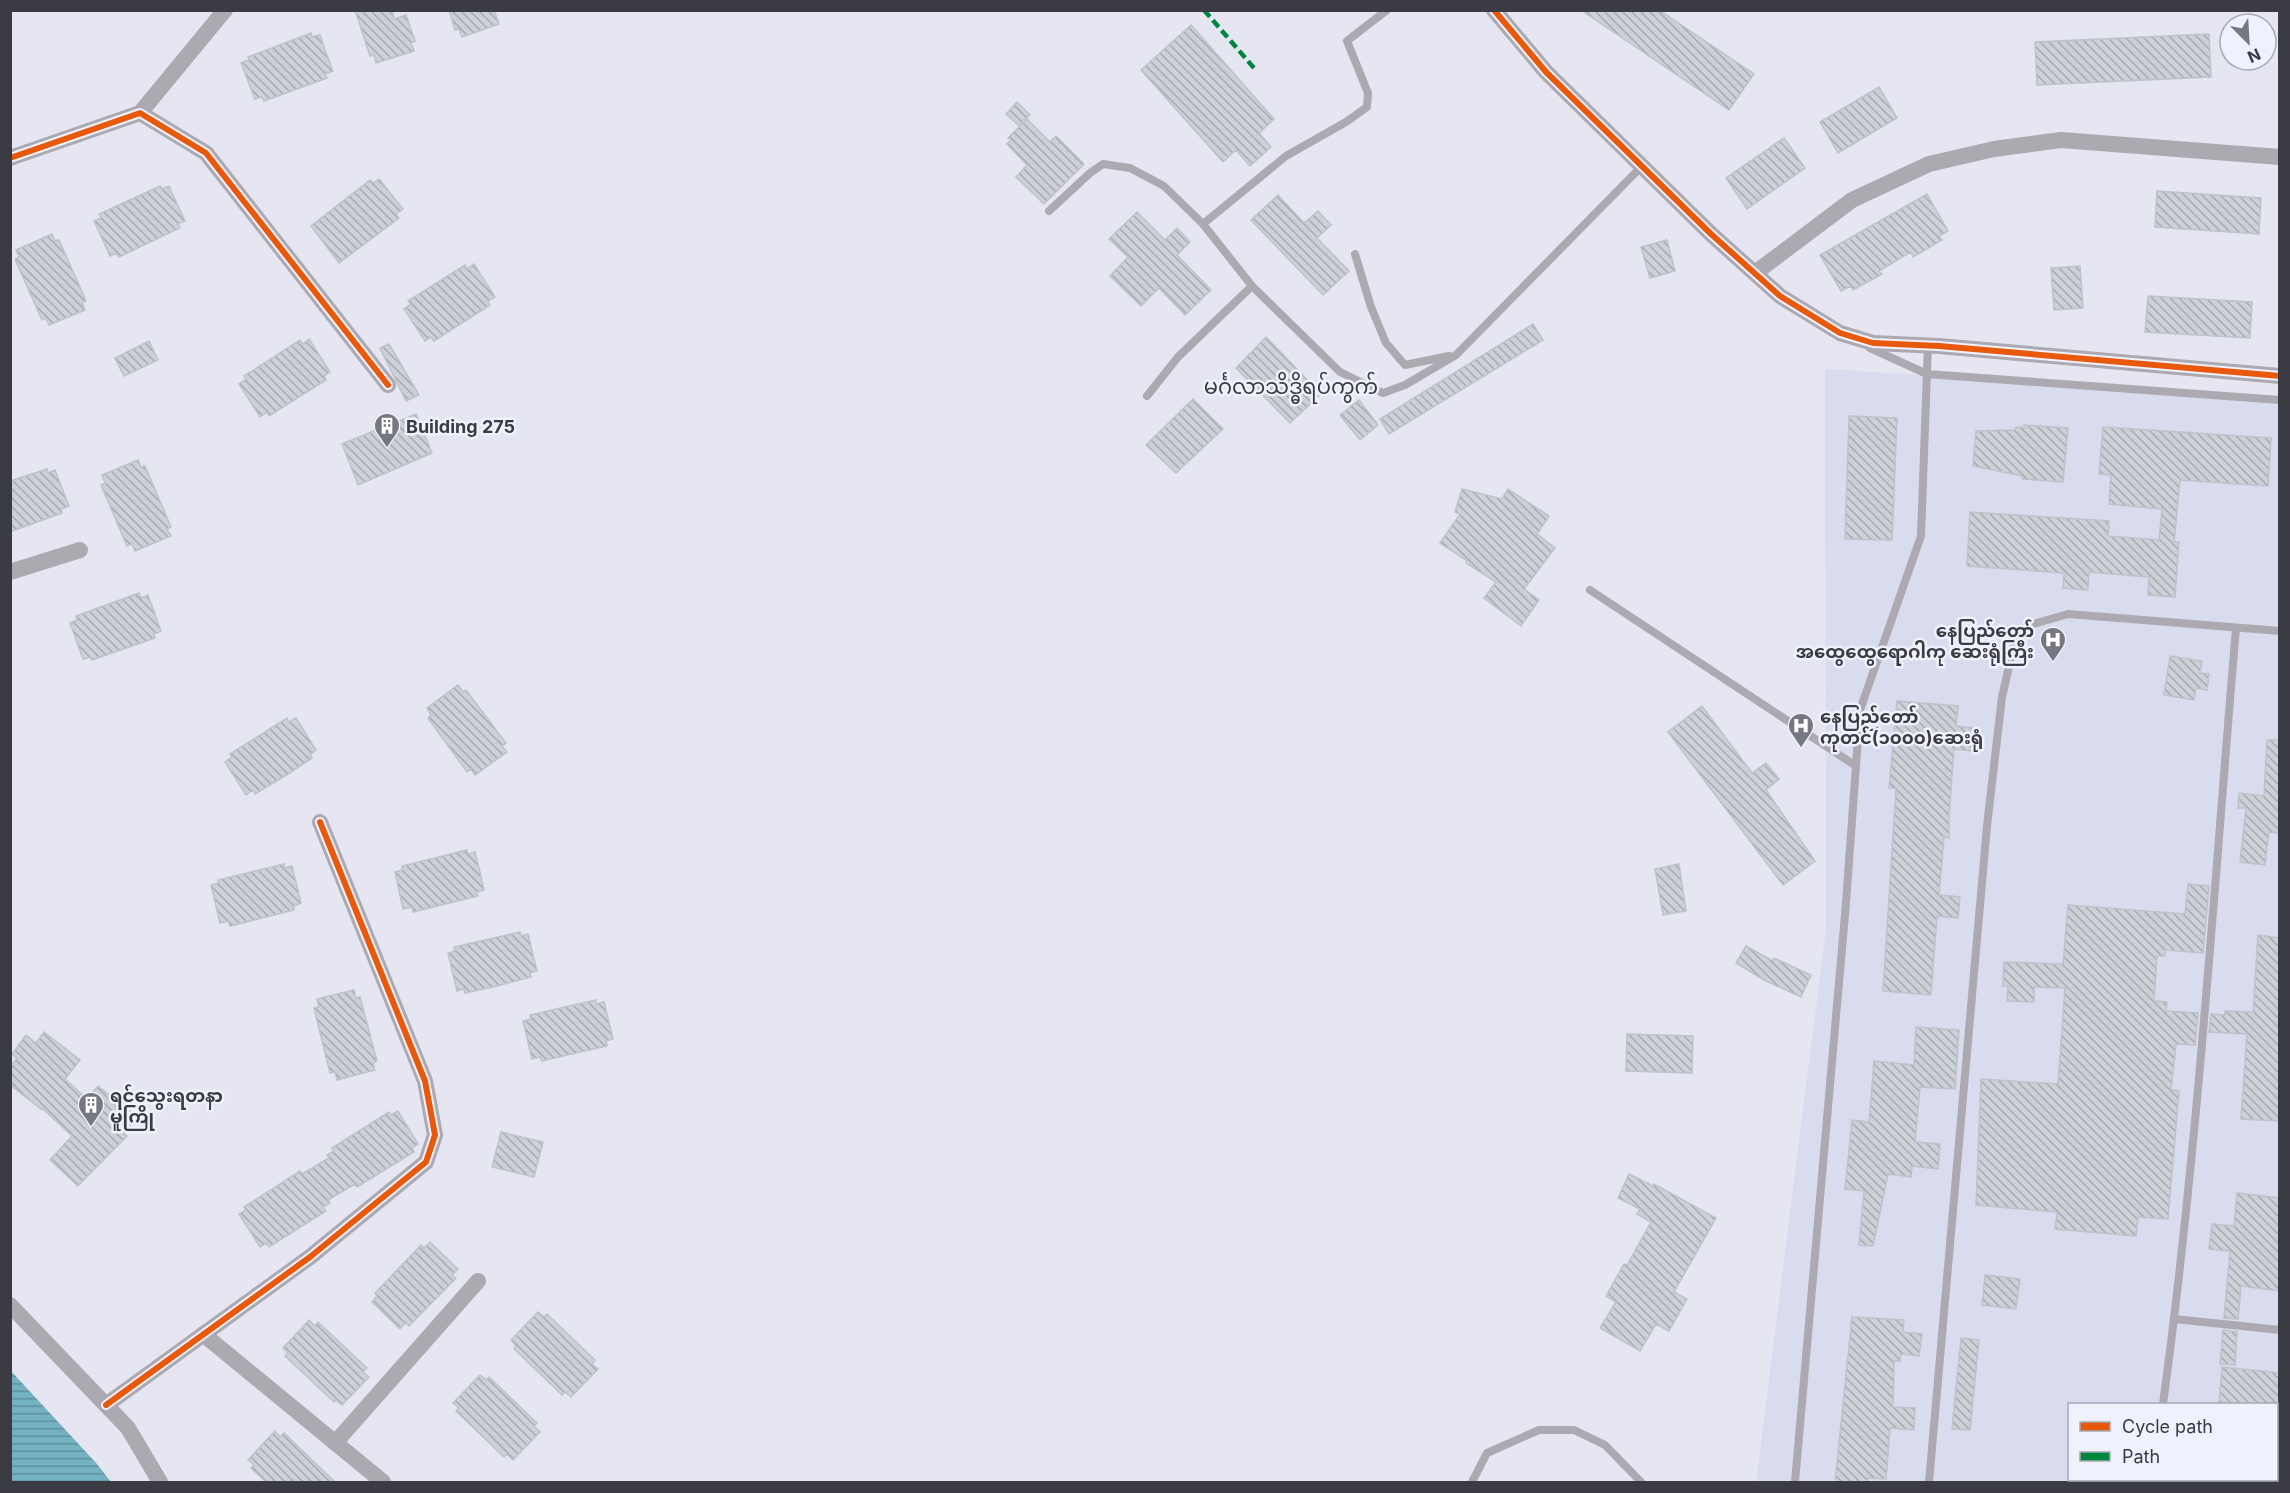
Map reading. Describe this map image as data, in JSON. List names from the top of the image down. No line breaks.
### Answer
{"districts":["မင်္ဂလာသိဒ္ဓိရပ်ကွက်"],"places":{"building":["Building 275","ရင်သွေးရတနာ မူကြို"],"hospital":["နေပြည်တော် အထွေထွေရောဂါကု ဆေးရုံကြီး","နေပြည်တော် ကုတင်(၁၀၀၀)ဆေးရုံ"]},"legend":["Cycle path","Path"],"north":"bottom right"}
